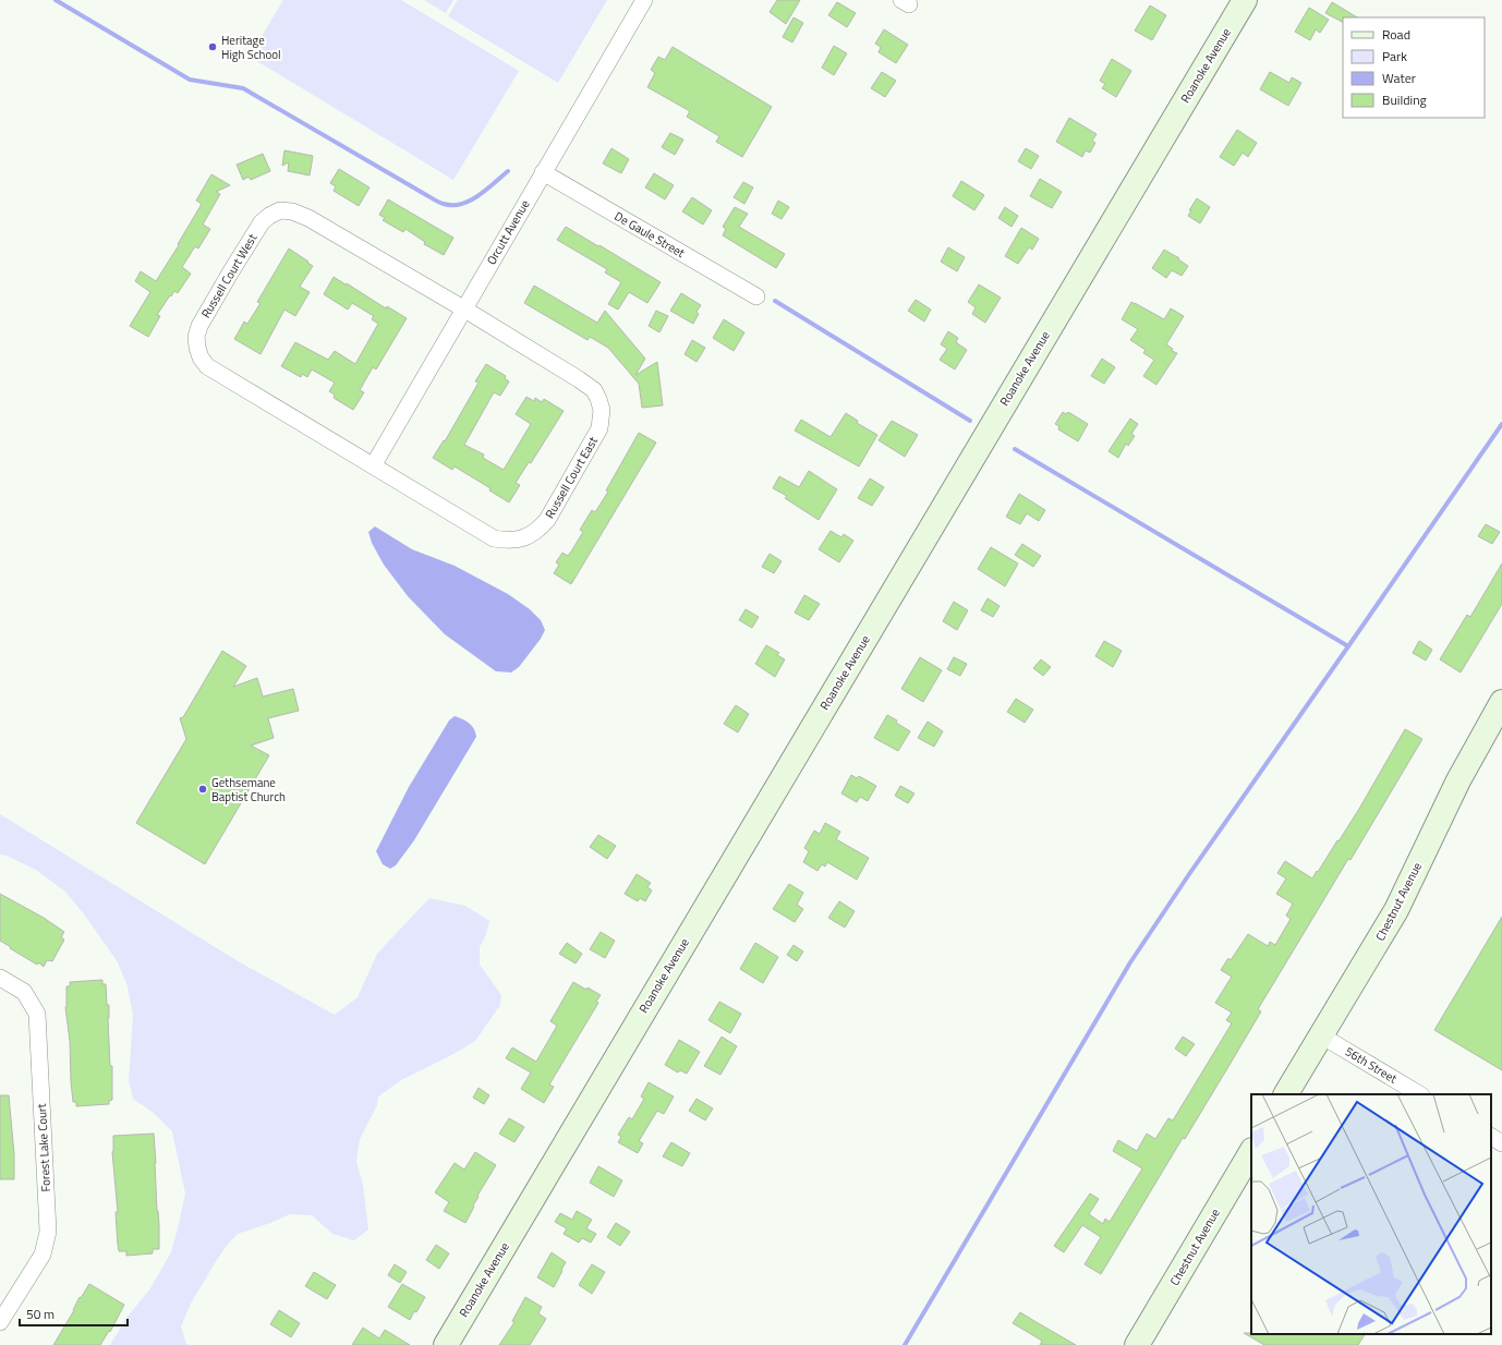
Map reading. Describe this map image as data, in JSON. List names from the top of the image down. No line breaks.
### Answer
{"streets":{"street":["Roanoke Avenue","Orcutt Avenue","De Gaule Street","Russell Court West","Russell Court East","Chestnut Avenue","56th Street","Forest Lake Court"]},"crossings":[["Orcutt Avenue","De Gaule Street"],["Orcutt Avenue","Russell Court West"],["Orcutt Avenue","Russell Court East"],["Russell Court West","Russell Court East"],["Chestnut Avenue","56th Street"]],"places":["Heritage High School","Gethsemane Baptist Church"],"legend":["Road","Park","Water","Building"],"scale_bar":"50 m"}
